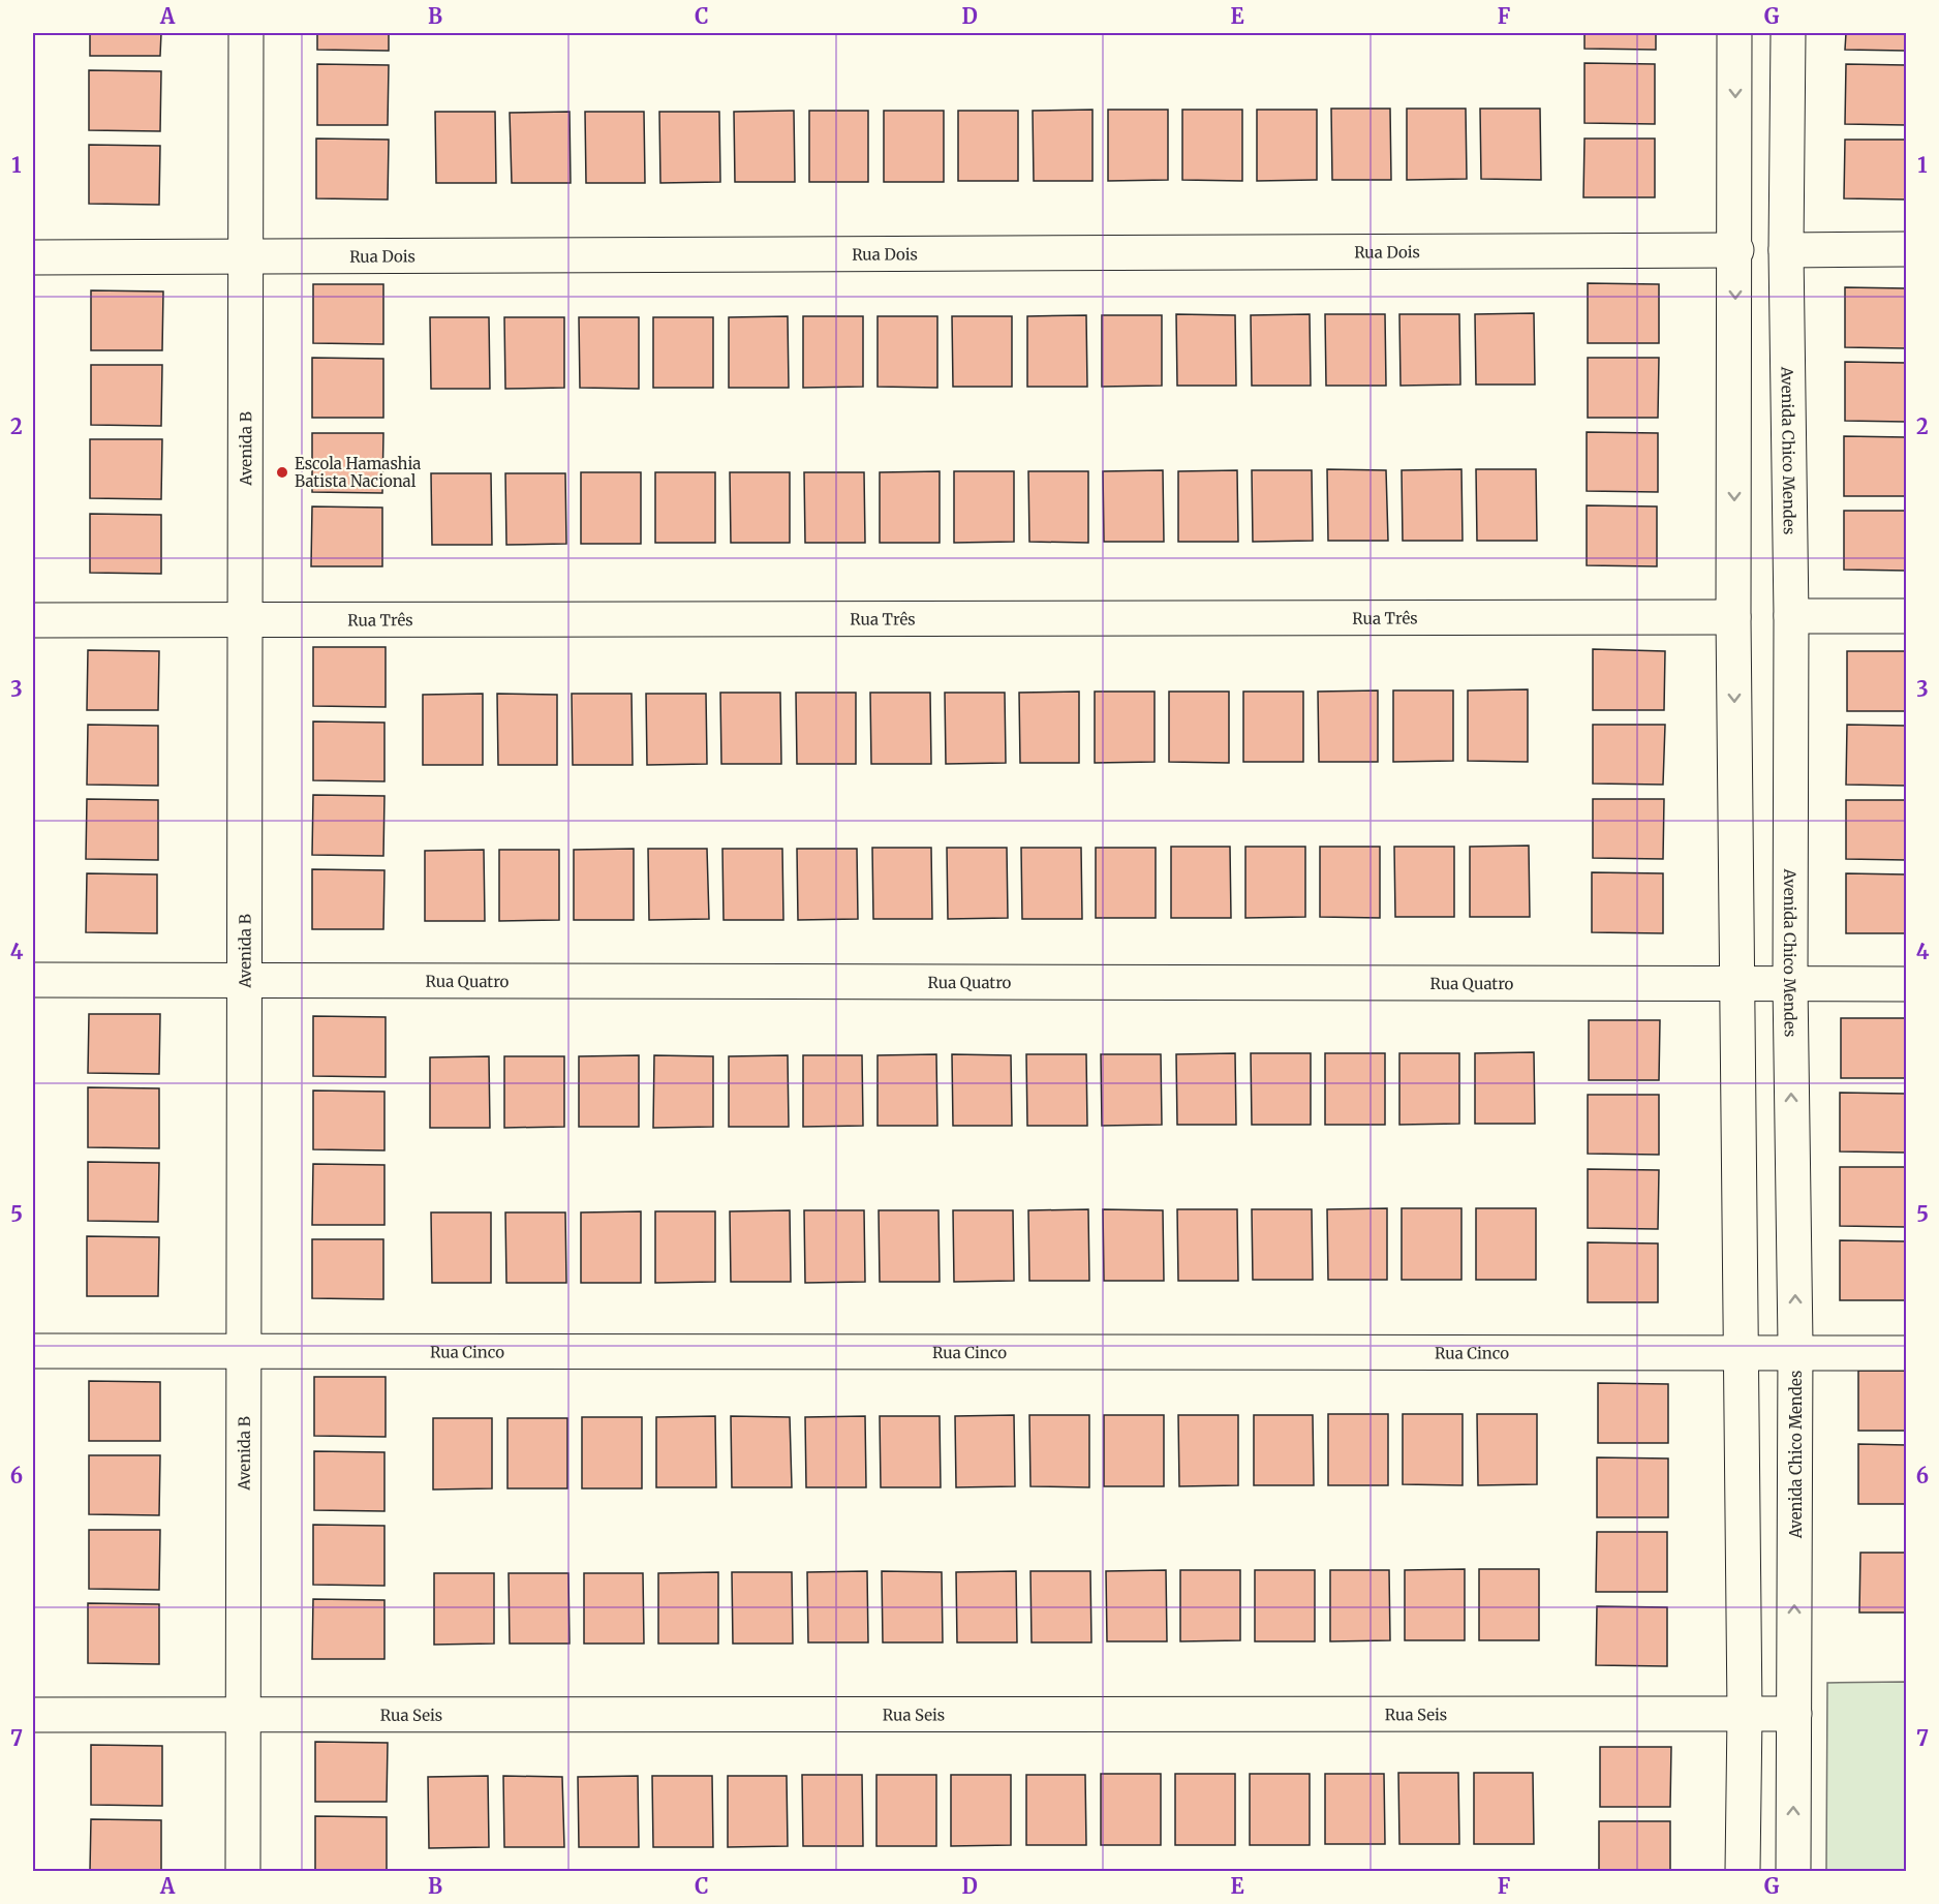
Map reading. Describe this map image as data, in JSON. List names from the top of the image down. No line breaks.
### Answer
{"streets":{"street":["Rua Dois","Avenida B","Avenida Chico Mendes","Rua Três","Rua Quatro","Rua Cinco","Rua Seis"]},"crossings":[["Rua Dois","Avenida B"],["Avenida B","Rua Três"],["Avenida B","Rua Quatro"],["Avenida B","Rua Cinco"],["Avenida B","Rua Seis"],["Avenida Chico Mendes","Rua Quatro"],["Avenida Chico Mendes","Rua Cinco"],["Avenida Chico Mendes","Rua Seis"]],"places":["Escola Hamashia Batista Nacional"],"grid":{"columns":["A","B","C","D","E","F","G"],"rows":["1","2","3","4","5","6","7"]}}
